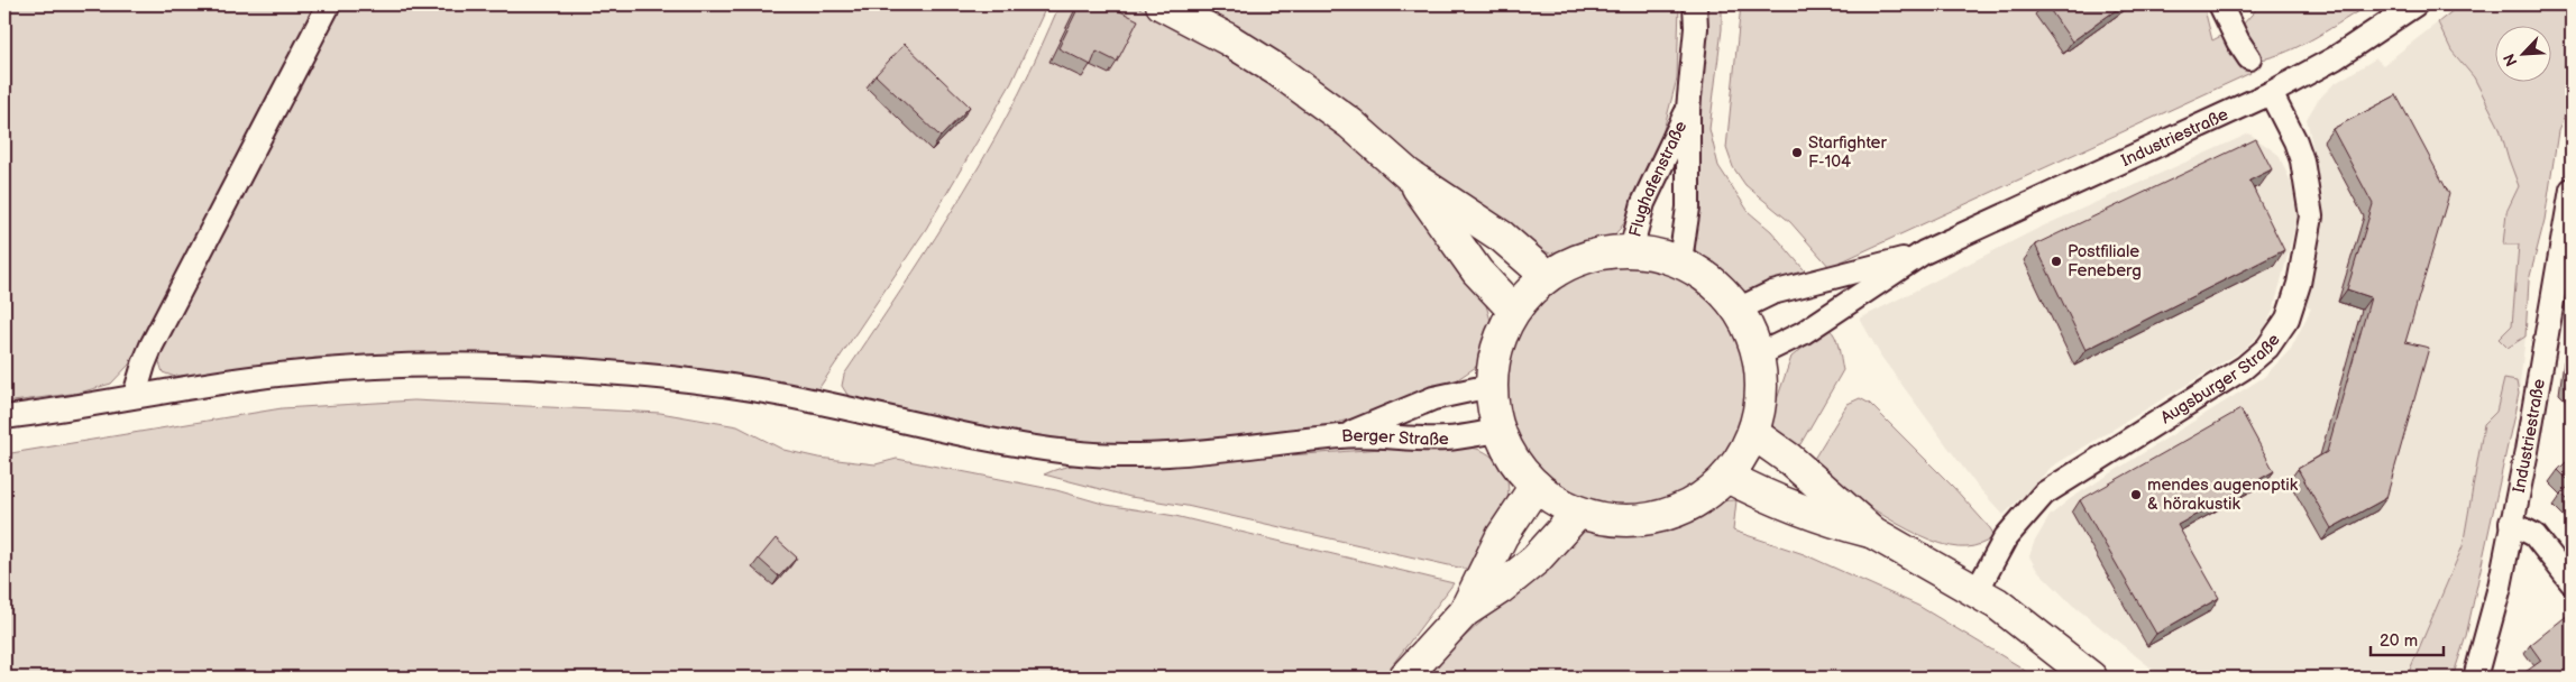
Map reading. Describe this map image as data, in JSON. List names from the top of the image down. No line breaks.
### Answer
{"streets":{"street":["Industriestraße","Flughafenstraße","Augsburger Straße","Berger Straße"]},"crossings":[["Industriestraße","Augsburger Straße"]],"places":["Starfighter F-104","Postfiliale Feneberg","mendes augenoptik & hörakustik"],"scale_bar":"20 m","north":"bottom left"}
